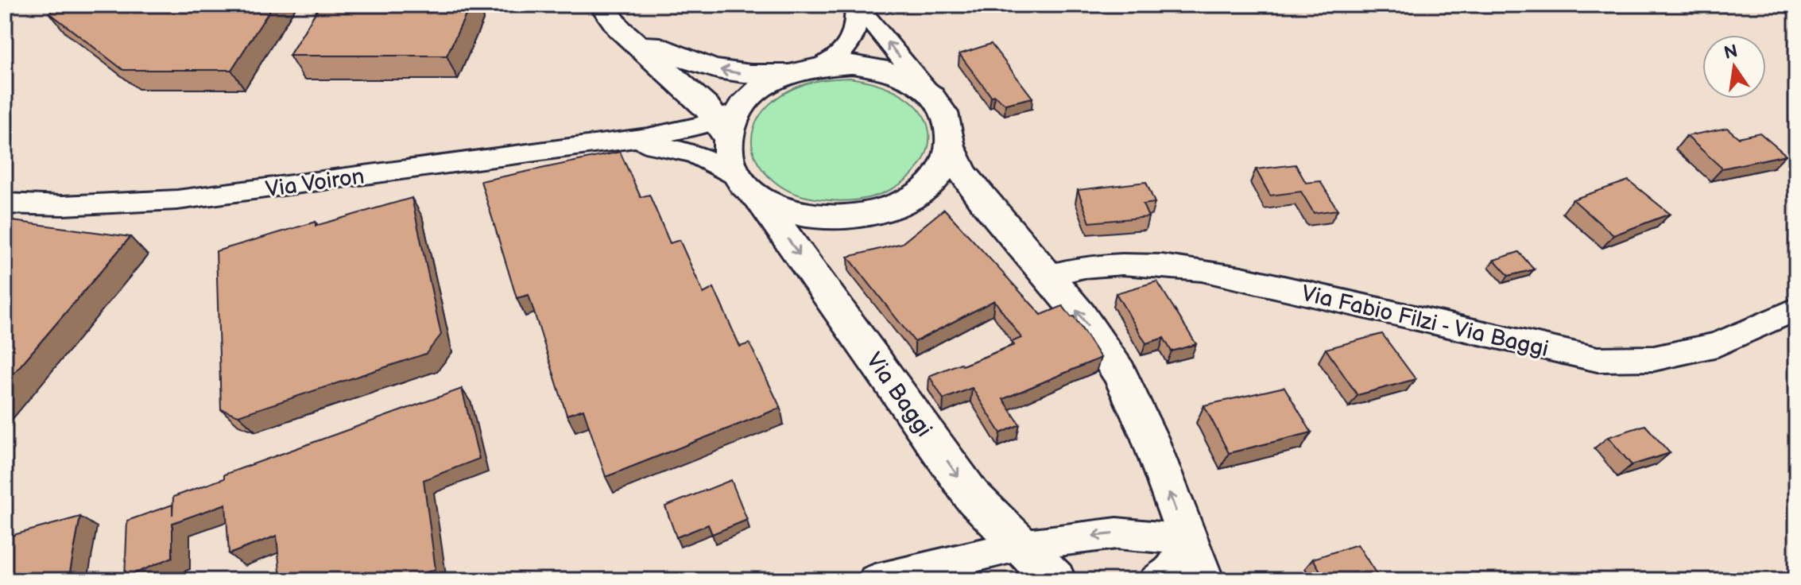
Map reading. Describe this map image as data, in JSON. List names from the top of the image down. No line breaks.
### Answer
{"streets":{"main road":["Via Baggi"],"street":["Via Voiron","Via Fabio Filzi - Via Baggi"]},"crossings":[["Via Voiron","Via Baggi"]],"north":"top"}
